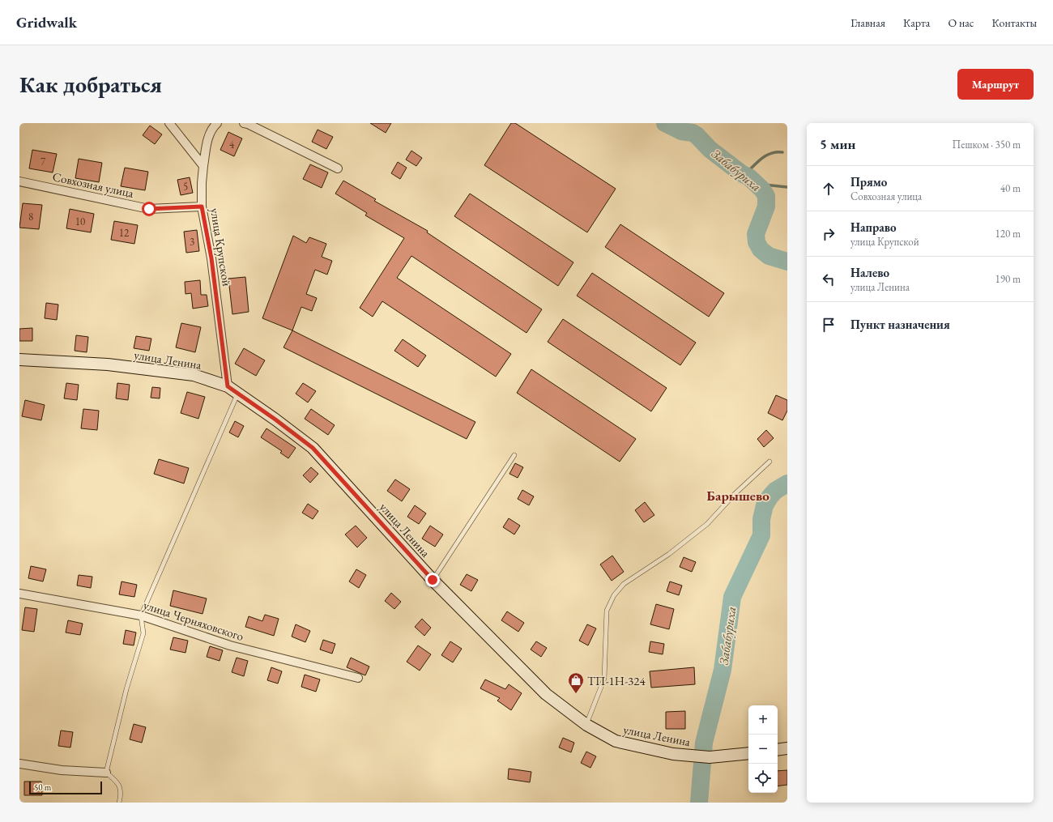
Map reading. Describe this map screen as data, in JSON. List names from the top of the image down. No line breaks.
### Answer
{"streets":{"main road":["улица Ленина"],"street":["Совхозная улица","улица Крупской","улица Черняховского"]},"crossings":[["Совхозная улица","улица Крупской"],["улица Крупской","улица Ленина"]],"districts":["Барышево"],"water":["Забабуриха"],"places":{"shop":["ТП-1Н-324"]},"house_numbers":["4","7","5","8","10","12","3"],"scale_bar":"50 m","page":{"header":"Gridwalk","nav":["Главная","Карта","О нас","Контакты"],"buttons":"Маршрут","title":"Как добраться","heading":["5 мин","Пешком · 350 m"],"list":[["Прямо","Совхозная улица","40 m"],["Направо","улица Крупской","120 m"],["Налево","улица Ленина","190 m"],"Пункт назначения"],"map_buttons":["+","−"],"scale":"50 m"}}
